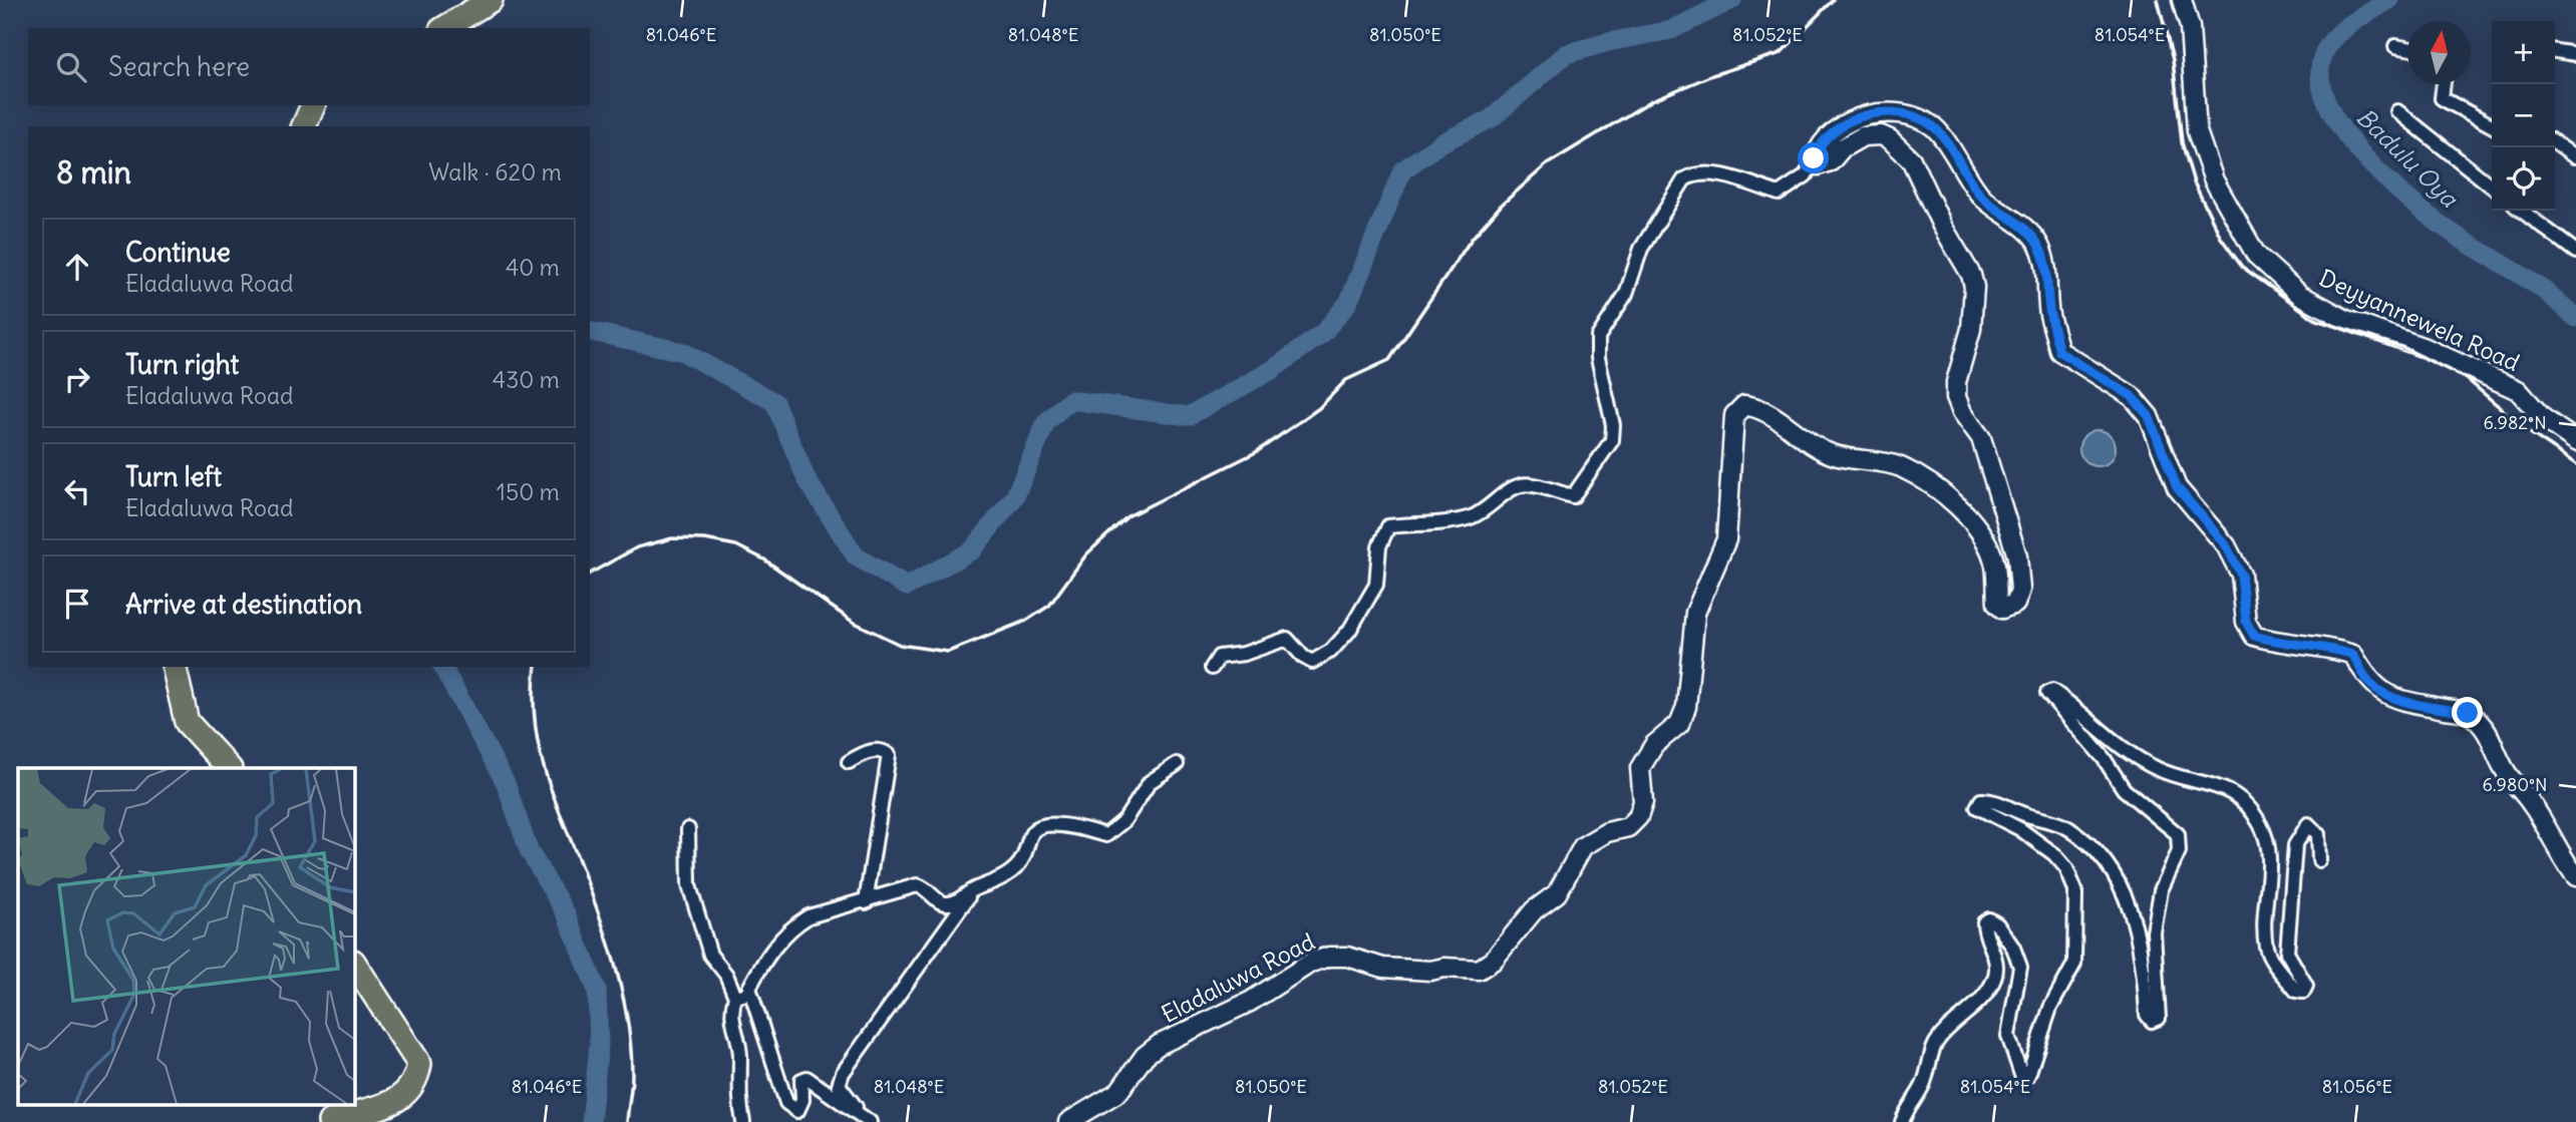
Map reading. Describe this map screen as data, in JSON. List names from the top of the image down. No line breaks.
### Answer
{"streets":{"street":["Deyyannewela Road","Eladaluwa Road"]},"water":["Badulu Oya"],"north":"top","page":{"map_buttons":["+","−"],"search":"Search here","heading":["8 min","Walk · 620 m"],"list":[["Continue","Eladaluwa Road","40 m"],["Turn right","Eladaluwa Road","430 m"],["Turn left","Eladaluwa Road","150 m"],"Arrive at destination"]},"coordinates":["81.046°E","81.048°E","81.050°E","81.052°E","81.054°E","6.982°N","6.980°N","81.056°E"]}
